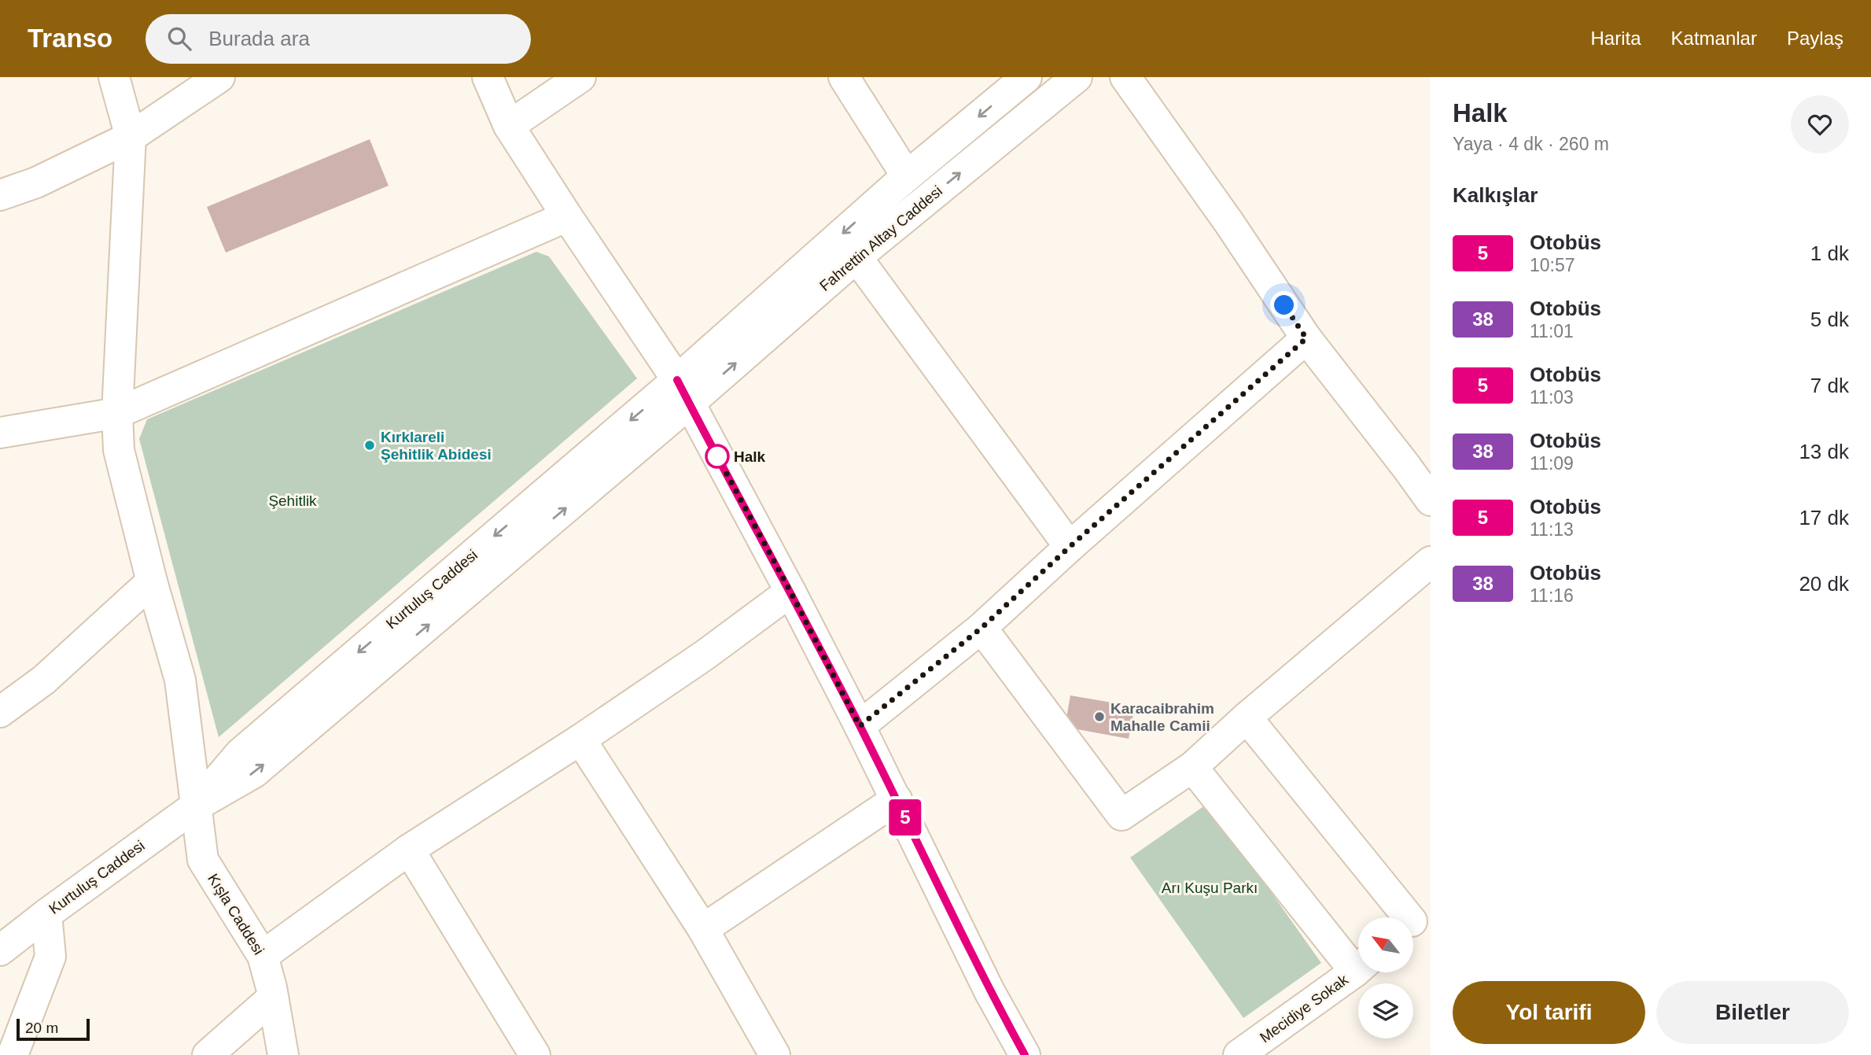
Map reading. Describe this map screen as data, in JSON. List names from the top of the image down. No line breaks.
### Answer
{"streets":{"street":["Fahrettin Altay Caddesi","Kurtuluş Caddesi","Kışla Caddesi","Mecidiye Sokak"]},"crossings":[["Fahrettin Altay Caddesi","Kurtuluş Caddesi"],["Kurtuluş Caddesi","Kışla Caddesi"]],"parks":["Şehitlik","Arı Kuşu Parkı"],"places":["Kırklareli Şehitlik Abidesi","Halk","Karacaibrahim Mahalle Camii"],"lines":["bus line 5"],"scale_bar":"20 m","north":"top left","page":{"header":"Transo","search":"Burada ara","nav":["Harita","Katmanlar","Paylaş"],"on_map":"5","heading":[["Halk","Yaya · 4 dk · 260 m"],"Kalkışlar"],"list":[{"mark":"5","name":"Otobüs","note":"10:57","value":"1 dk"},{"mark":"38","name":"Otobüs","note":"11:01","value":"5 dk"},{"mark":"5","name":"Otobüs","note":"11:03","value":"7 dk"},{"mark":"38","name":"Otobüs","note":"11:09","value":"13 dk"},{"mark":"5","name":"Otobüs","note":"11:13","value":"17 dk"},{"mark":"38","name":"Otobüs","note":"11:16","value":"20 dk"}],"buttons":["Yol tarifi","Biletler"],"scale":"20 m"}}
